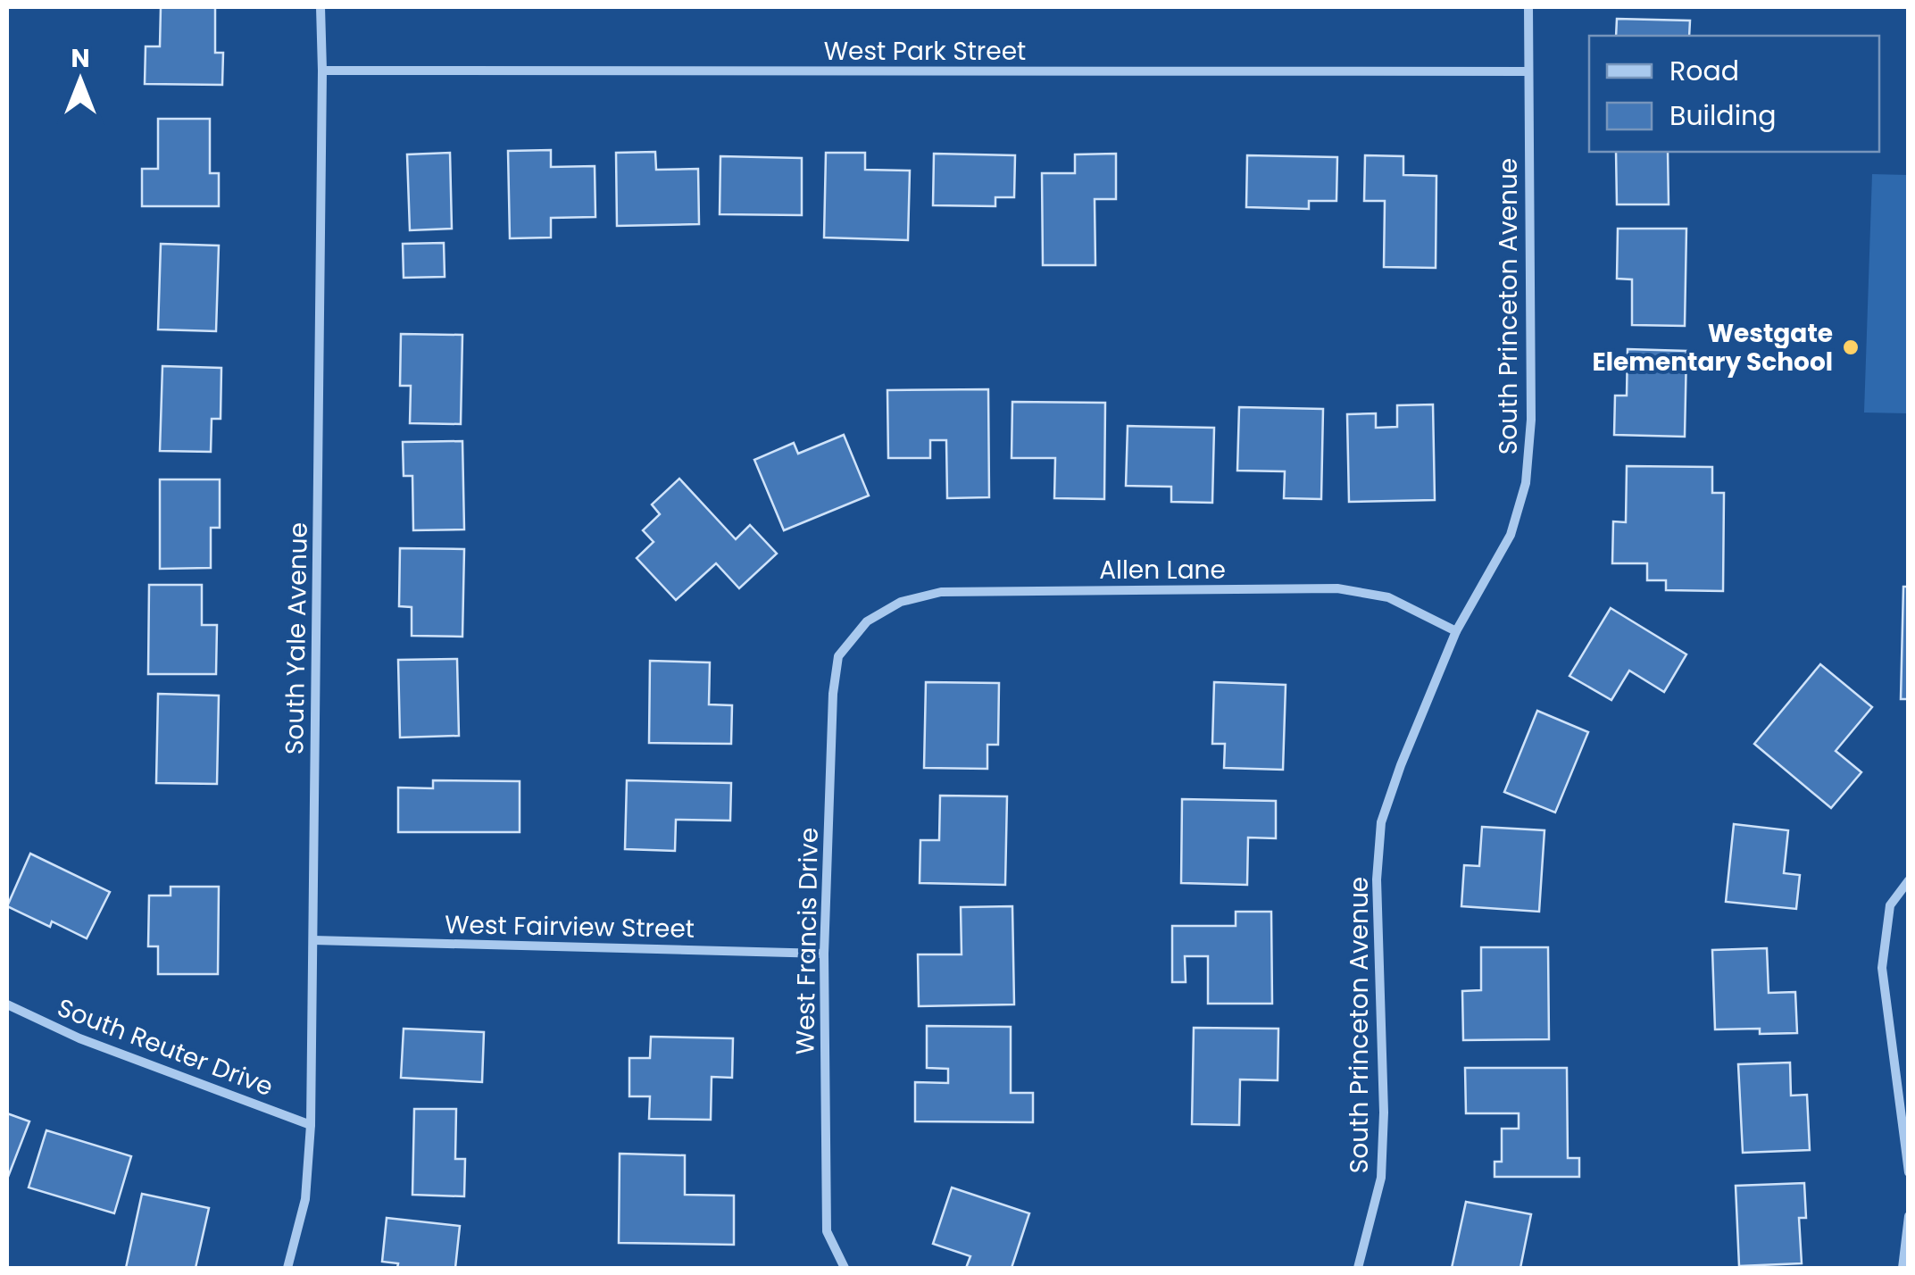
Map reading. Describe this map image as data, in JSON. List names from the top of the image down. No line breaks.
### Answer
{"streets":{"street":["West Park Street","South Princeton Avenue","Allen Lane","South Yale Avenue","West Fairview Street","West Francis Drive","South Reuter Drive"]},"crossings":[["West Park Street","South Princeton Avenue"],["West Park Street","South Yale Avenue"],["South Princeton Avenue","Allen Lane"],["Allen Lane","West Francis Drive"],["South Yale Avenue","West Fairview Street"],["South Yale Avenue","South Reuter Drive"],["West Fairview Street","West Francis Drive"]],"places":["Westgate Elementary School"],"legend":["Road","Building"],"north":"top"}
